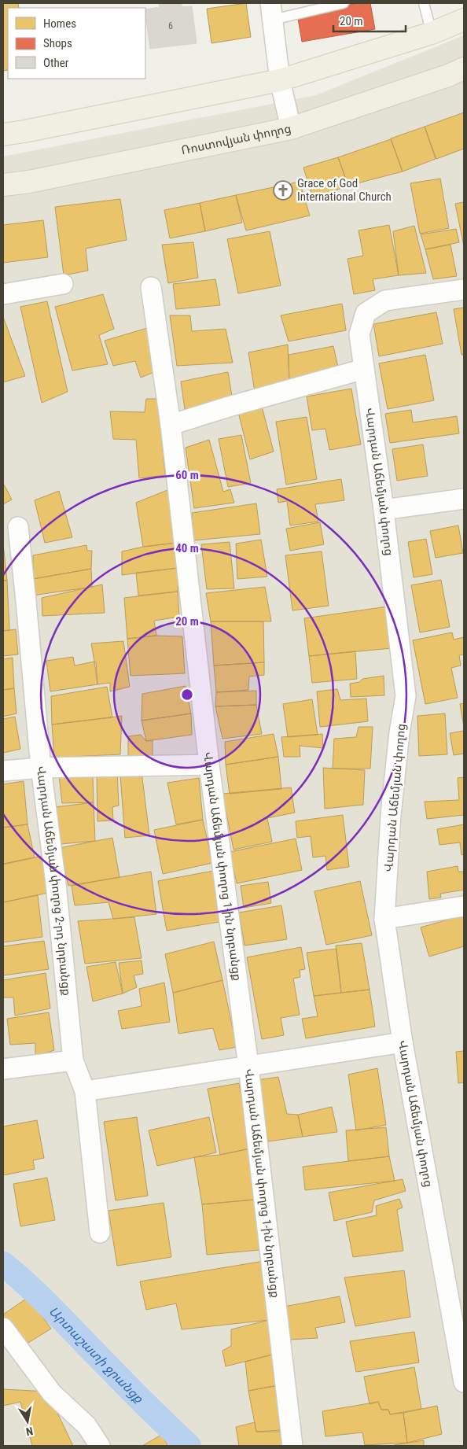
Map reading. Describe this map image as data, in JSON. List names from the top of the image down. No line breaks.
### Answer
{"streets":{"main road":["Ռոստովյան փողոց"],"street":["Վարդան Աճեմյան փողոց","Վարդան Աճեմյան փողոց 1-ին նրբանցք","Վարդան Աճեմյան փողոց 2-րդ նրբանցք"]},"water":["Արտաշատի ջրանցք"],"places":{"church":["Grace of God International Church"]},"house_numbers":["6"],"legend":["Homes","Shops","Other"],"scale_bar":"20 m","north":"bottom","rings":["60 m","40 m","20 m"]}
